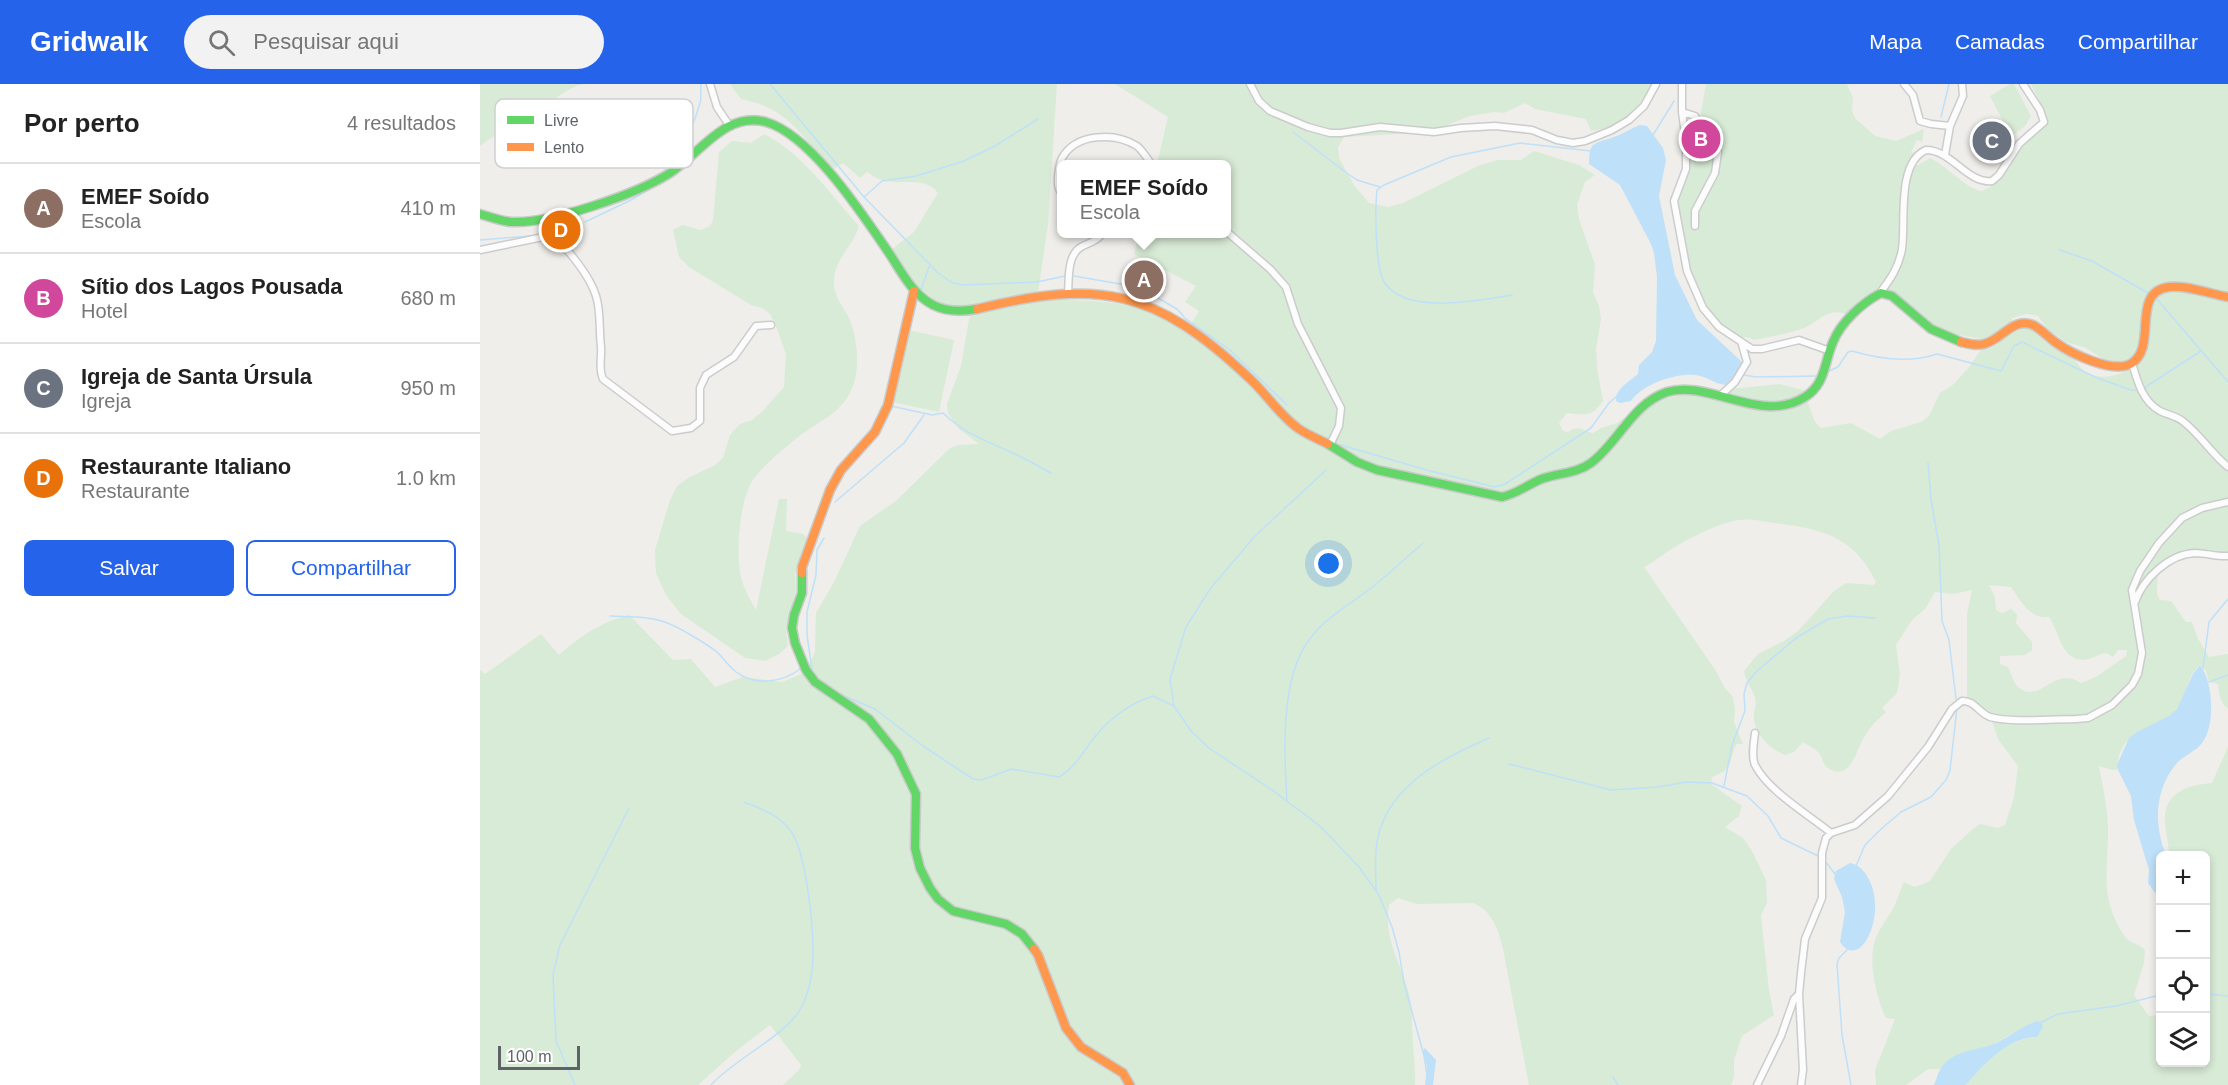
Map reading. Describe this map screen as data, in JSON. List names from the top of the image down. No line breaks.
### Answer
{"legend":["Livre","Lento"],"scale_bar":"100 m","page":{"header":"Gridwalk","search":"Pesquisar aqui","nav":["Mapa","Camadas","Compartilhar"],"heading":["Por perto","4 resultados"],"pins":["B","C","D","A"],"popup":["EMEF Soído","Escola"],"list":[{"mark":"A","name":"EMEF Soído","note":"Escola","value":"410 m"},{"mark":"B","name":"Sítio dos Lagos Pousada","note":"Hotel","value":"680 m"},{"mark":"C","name":"Igreja de Santa Úrsula","note":"Igreja","value":"950 m"},{"mark":"D","name":"Restaurante Italiano","note":"Restaurante","value":"1.0 km"}],"buttons":["Salvar","Compartilhar"],"map_buttons":["+","−"],"scale":"100 m"}}
